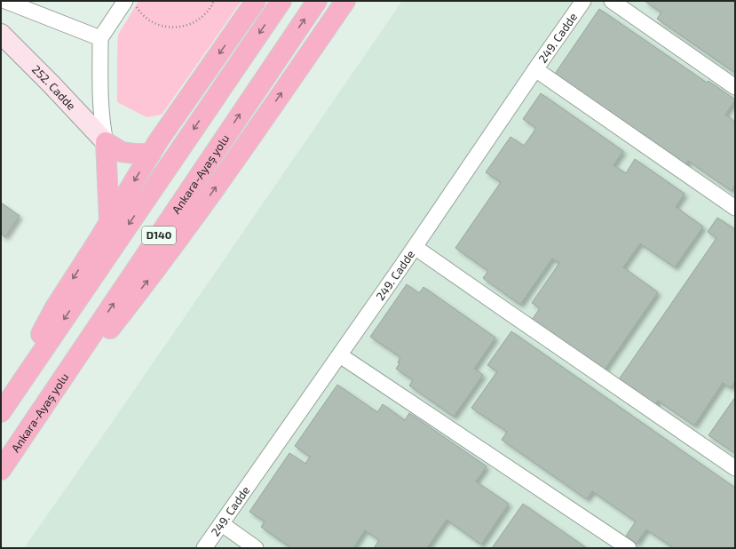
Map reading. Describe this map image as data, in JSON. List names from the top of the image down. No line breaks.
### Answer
{"streets":{"highway":["Ankara-Ayaş yolu","D140"],"main road":["252. Cadde"],"street":["249. Cadde"]}}
